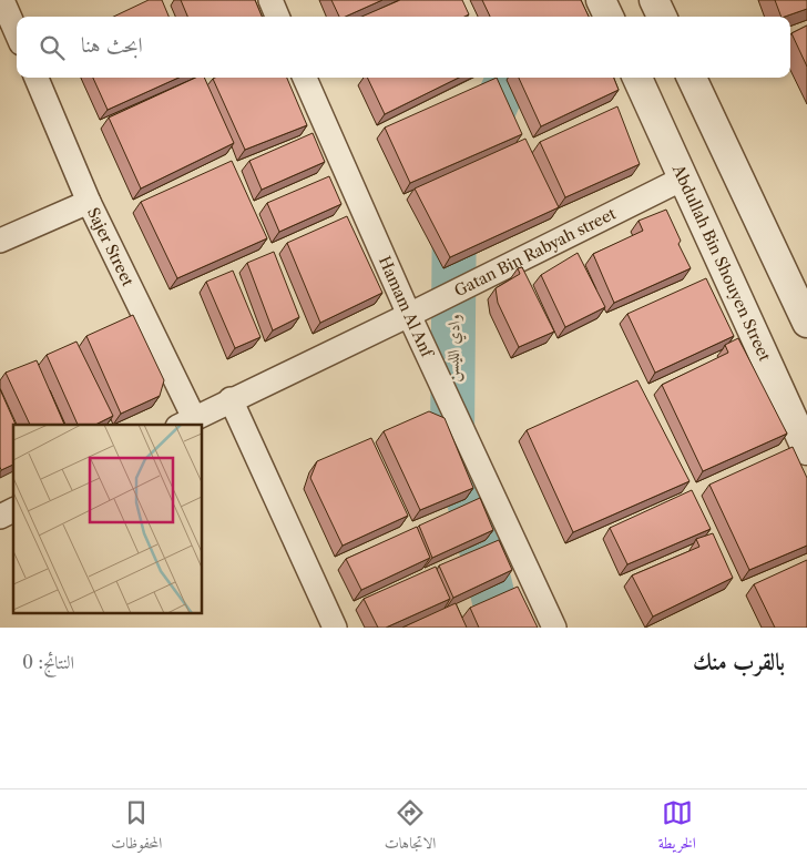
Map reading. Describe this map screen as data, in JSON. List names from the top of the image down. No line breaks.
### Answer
{"streets":{"street":["Sajer Street","Gatan Bin Rabyah street","Abdullah Bin Shouyen Street","Hamam Al Anf"]},"crossings":[["Sajer Street","Gatan Bin Rabyah street"],["Gatan Bin Rabyah street","Abdullah Bin Shouyen Street"],["Gatan Bin Rabyah street","Hamam Al Anf"]],"water":["وادي الليسن"],"page":{"search":"ابحث هنا","heading":["بالقرب منك","النتائج: 0"],"nav":["الخريطة","الاتجاهات","المحفوظات"]}}
